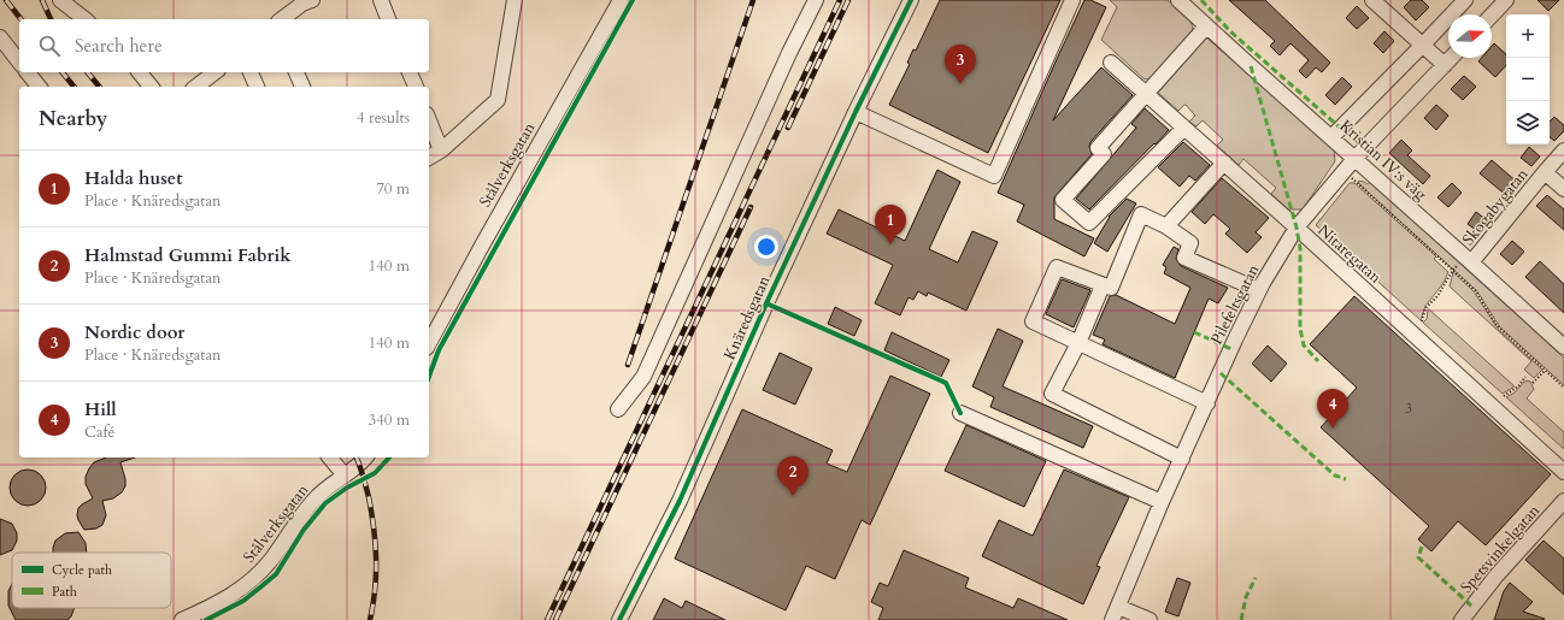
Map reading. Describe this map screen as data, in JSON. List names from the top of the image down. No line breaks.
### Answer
{"streets":{"street":["Kristian IV:s väg","Stålverksgatan","Skogabygatan","Nitaregatan","Pilefeltsgatan","Knäredsgatan","Spetsvinkelgatan"]},"crossings":[["Kristian IV:s väg","Skogabygatan"],["Kristian IV:s väg","Pilefeltsgatan"],["Nitaregatan","Pilefeltsgatan"]],"house_numbers":["3"],"legend":["Cycle path","Path"],"north":"right","page":{"map_buttons":["+","−"],"search":"Search here","pins":["3","1","4","2"],"heading":["Nearby","4 results"],"list":[{"mark":"1","name":"Halda huset","note":"Place · Knäredsgatan","value":"70 m"},{"mark":"2","name":"Halmstad Gummi Fabrik","note":"Place · Knäredsgatan","value":"140 m"},{"mark":"3","name":"Nordic door","note":"Place · Knäredsgatan","value":"140 m"},{"mark":"4","name":"Hill","note":"Café","value":"340 m"}]}}
